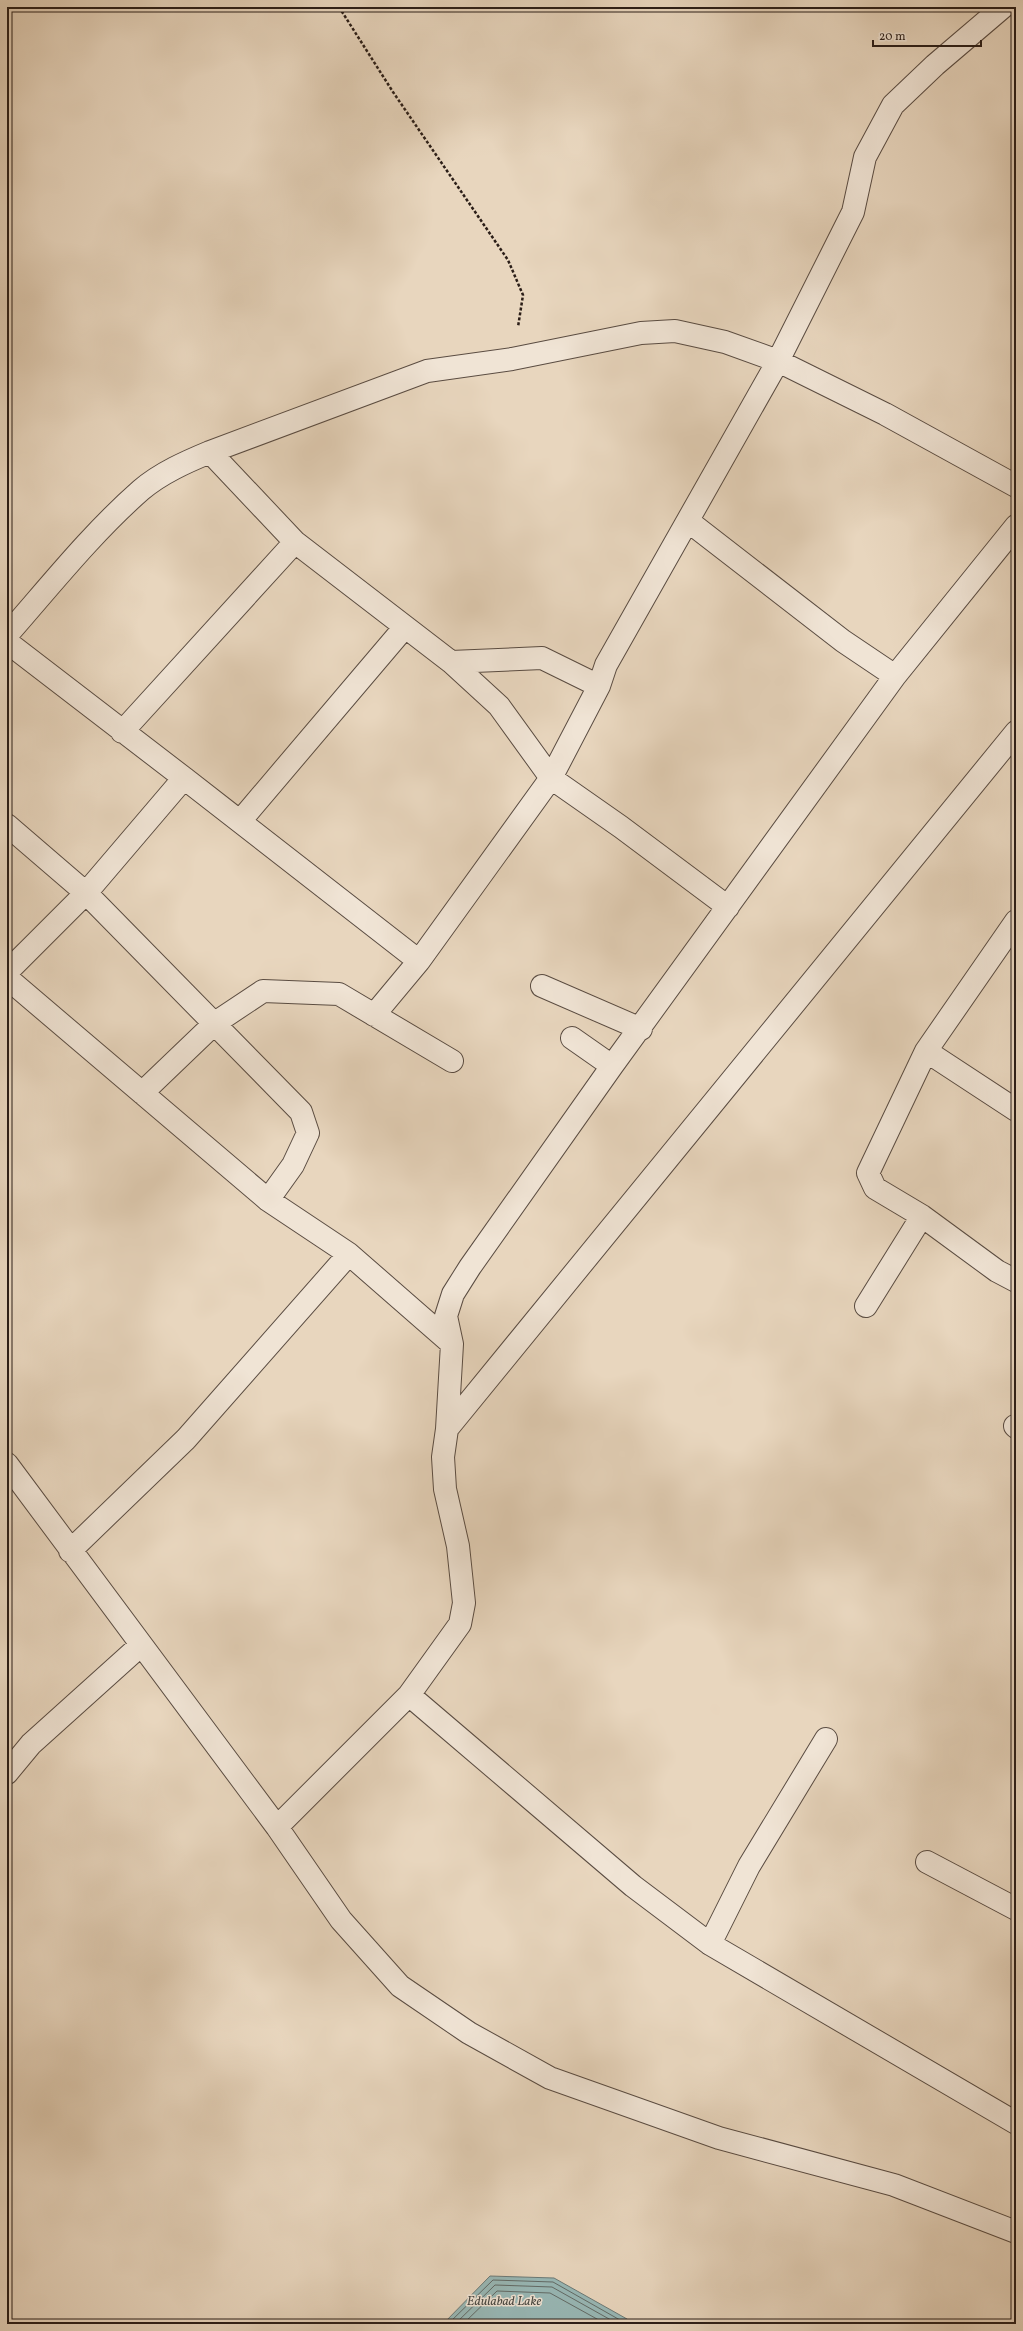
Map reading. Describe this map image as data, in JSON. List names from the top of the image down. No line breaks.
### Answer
{"water":["Edulabad Lake"],"scale_bar":"20 m"}
